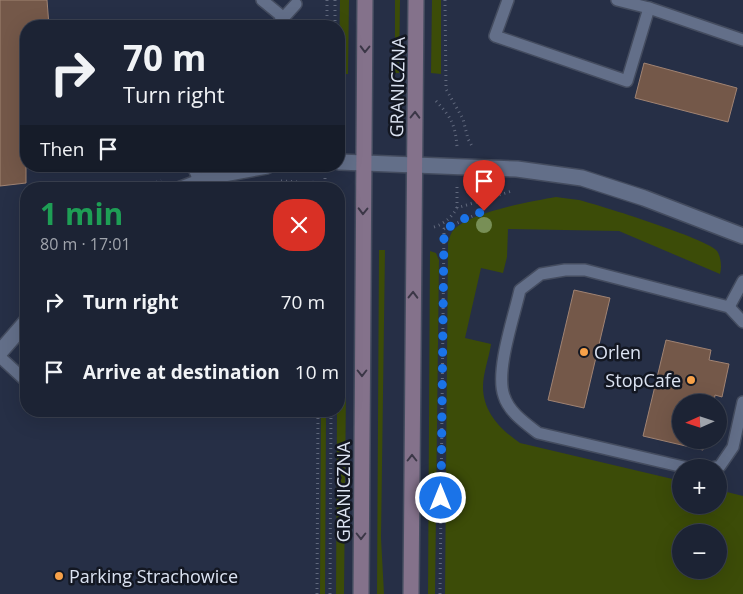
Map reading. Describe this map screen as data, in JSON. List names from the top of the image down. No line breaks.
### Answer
{"streets":{"main road":["GRANICZNA"]},"places":["Orlen","StopCafe","Parking Strachowice"],"north":"left","page":{"turn":["70 m","Turn right"],"then":"Then","heading":["1 min","80 m · 17:01"],"list":[{"name":"Turn right","value":"70 m"},{"name":"Arrive at destination","value":"10 m"}],"map_buttons":["+","−"]}}
